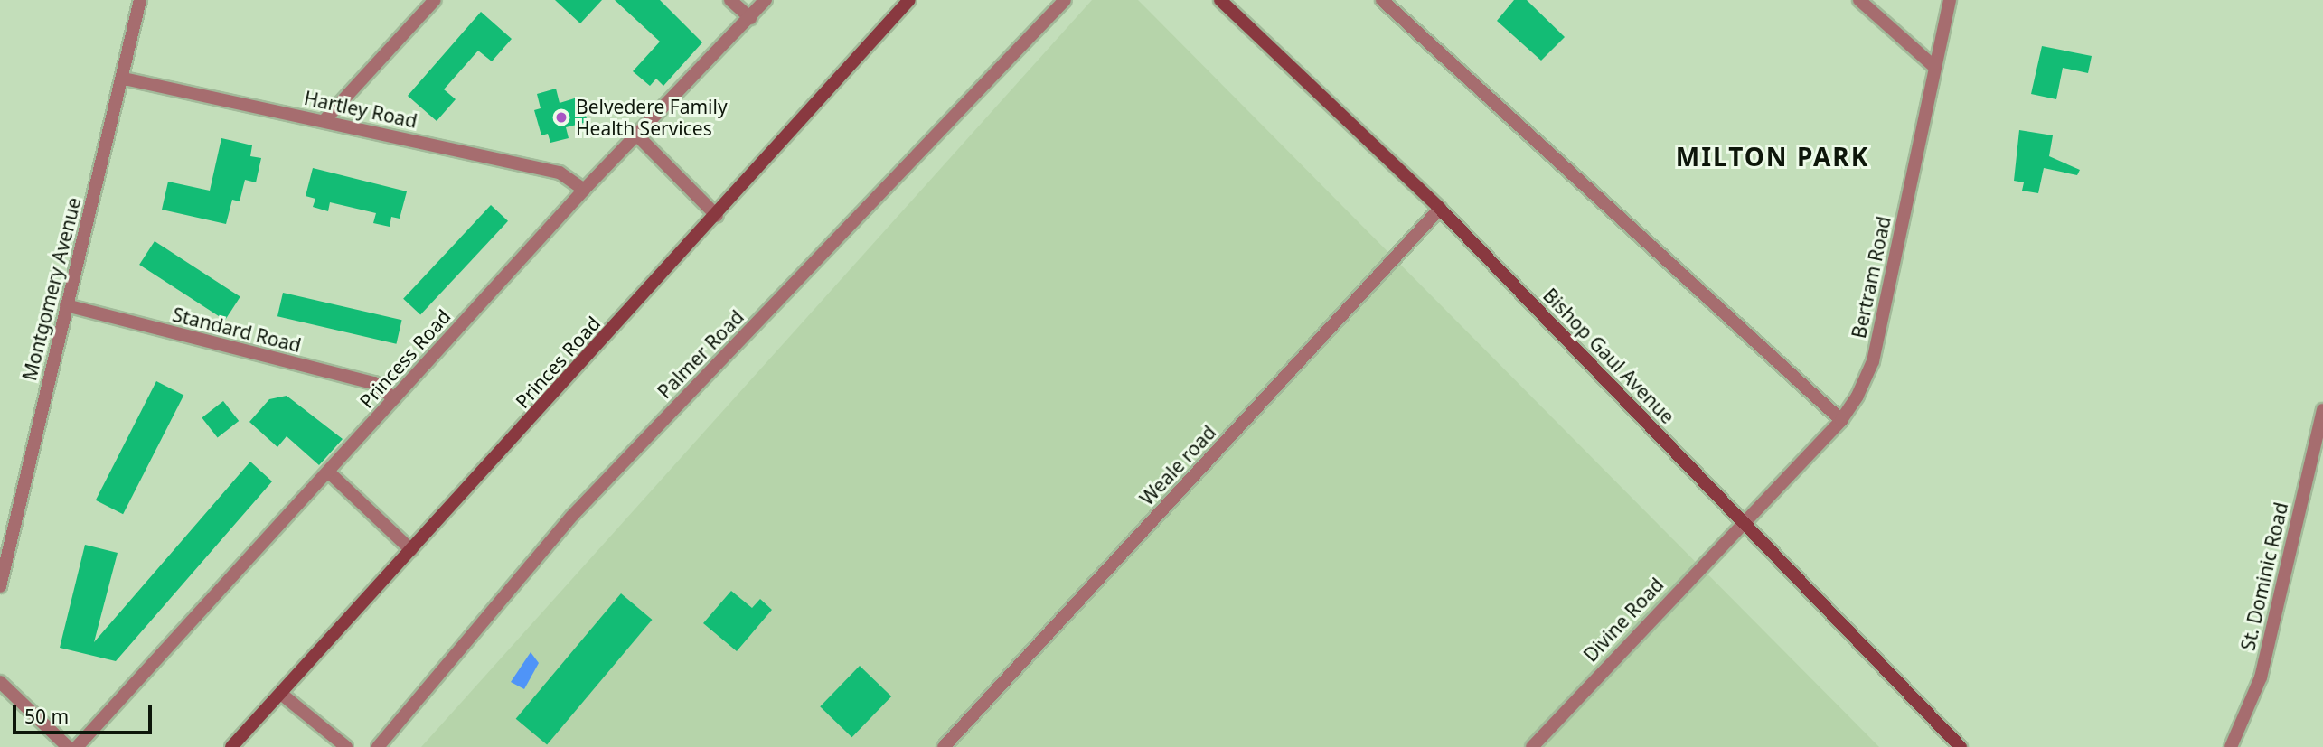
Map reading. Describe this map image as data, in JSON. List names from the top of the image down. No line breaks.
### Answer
{"streets":{"main road":["Bishop Gaul Avenue","Princes Road"],"street":["Hartley Road","Bertram Road","Montgomery Avenue","Standard Road","Palmer Road","Princess Road","Weale road","St. Dominic Road","Divine Road"]},"crossings":[["Hartley Road","Montgomery Avenue"],["Hartley Road","Princess Road"],["Bertram Road","Bishop Gaul Avenue"],["Bertram Road","Divine Road"],["Montgomery Avenue","Standard Road"],["Standard Road","Princess Road"],["Bishop Gaul Avenue","Weale road"],["Bishop Gaul Avenue","Divine Road"]],"districts":["MILTON PARK"],"places":["Belvedere Family Health Services"],"scale_bar":"50 m"}
